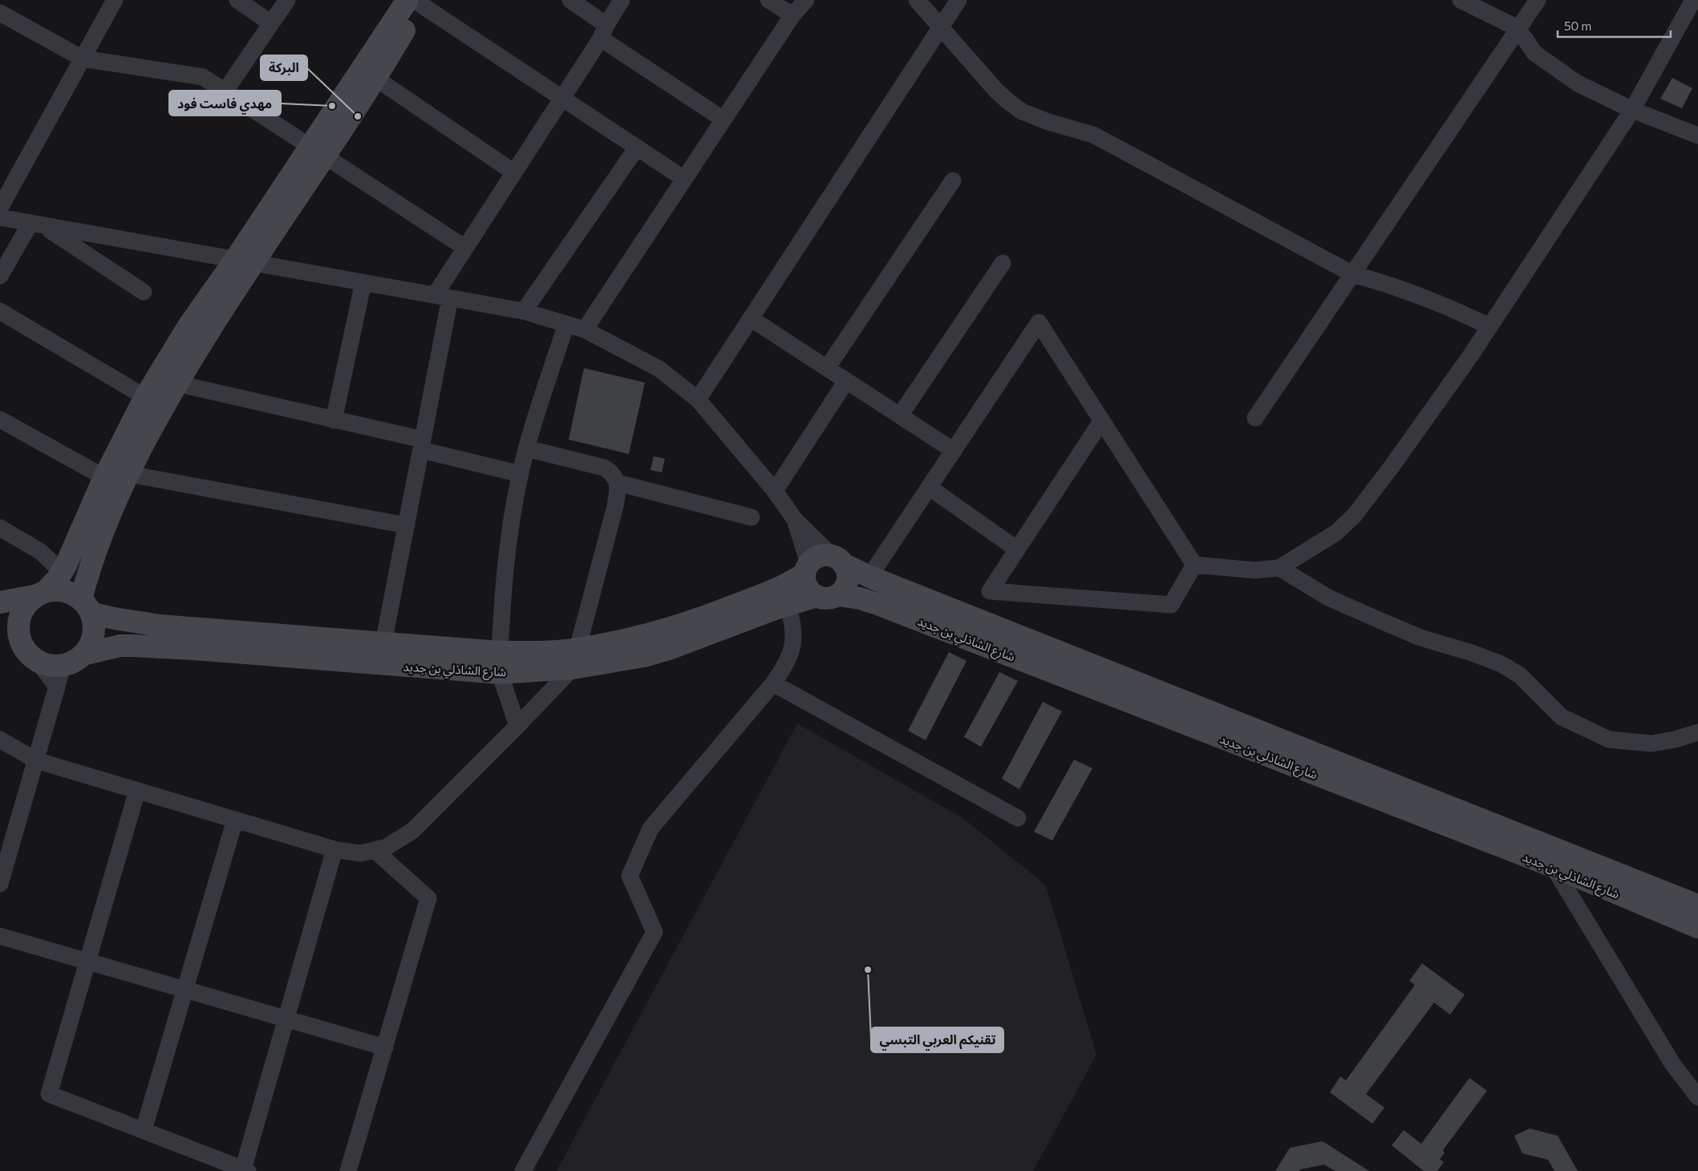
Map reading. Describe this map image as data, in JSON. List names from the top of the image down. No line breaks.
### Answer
{"streets":{"main road":["شارع الشاذلي بن جديد"]},"places":["مهدي فاست فود","البركة","تقنيكم العربي التبسي"],"scale_bar":"50 m"}
